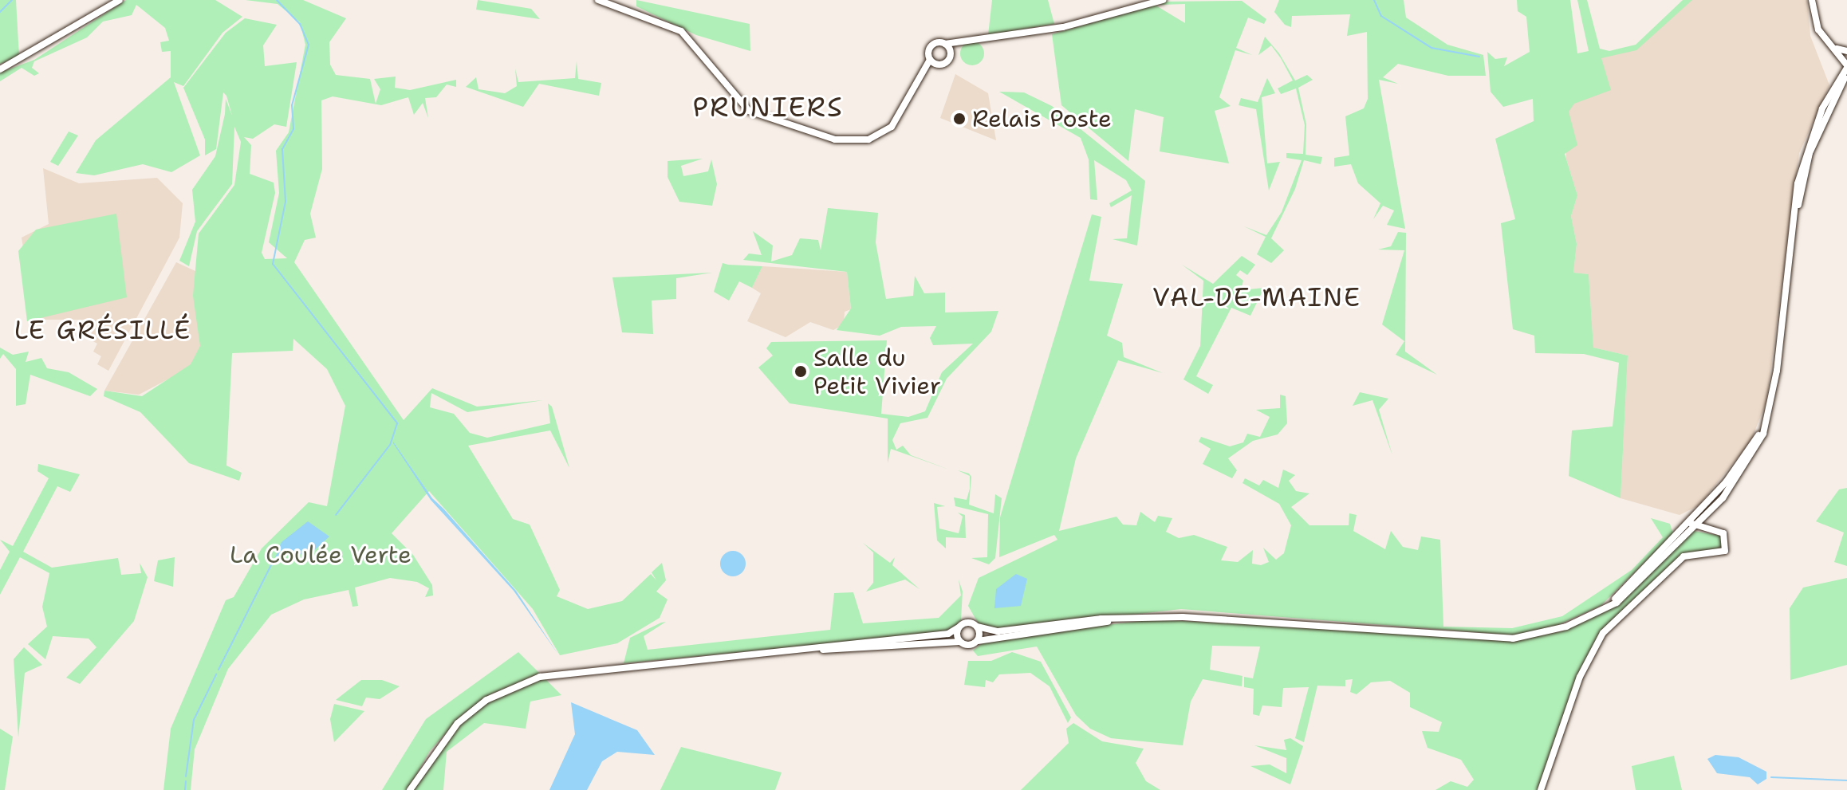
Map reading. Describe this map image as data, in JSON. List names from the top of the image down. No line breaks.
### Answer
{"districts":["PRUNIERS","VAL-DE-MAINE","LE GRÉSILLÉ"],"parks":["La Coulée Verte"],"places":["Relais Poste","Salle du Petit Vivier"]}
